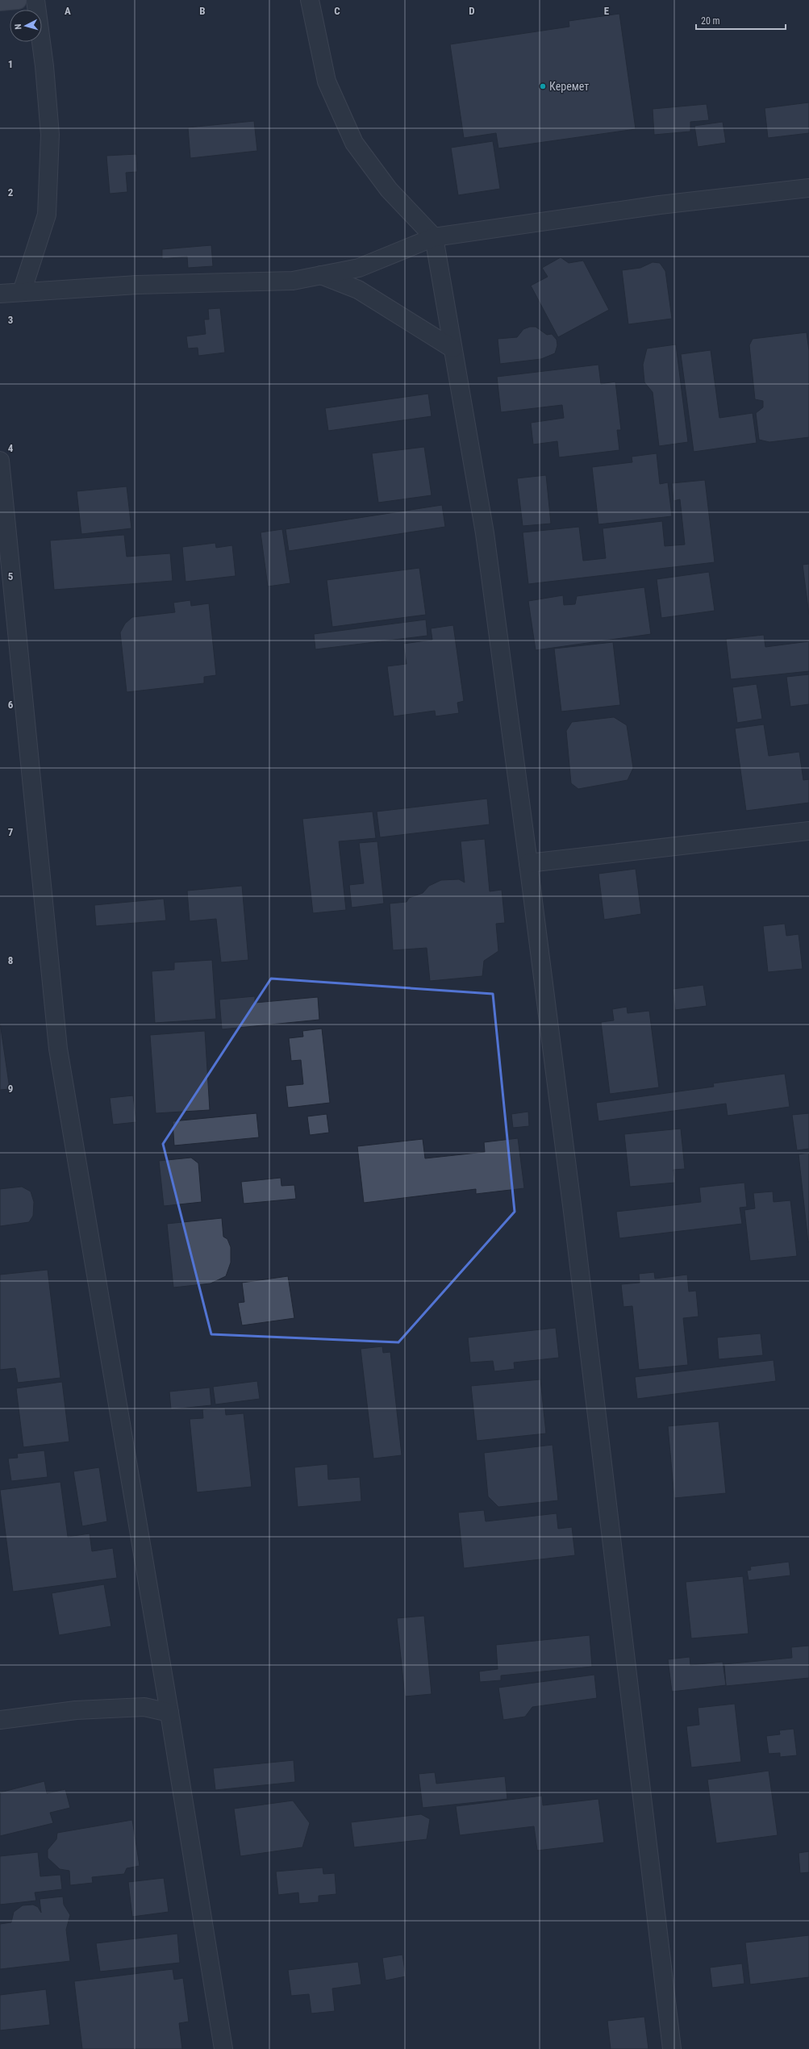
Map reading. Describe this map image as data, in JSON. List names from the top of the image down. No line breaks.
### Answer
{"places":["Керемет"],"scale_bar":"20 m","north":"left","grid":{"columns":["A","B","C","D","E"],"rows":["1","2","3","4","5","6","7","8","9"]}}
